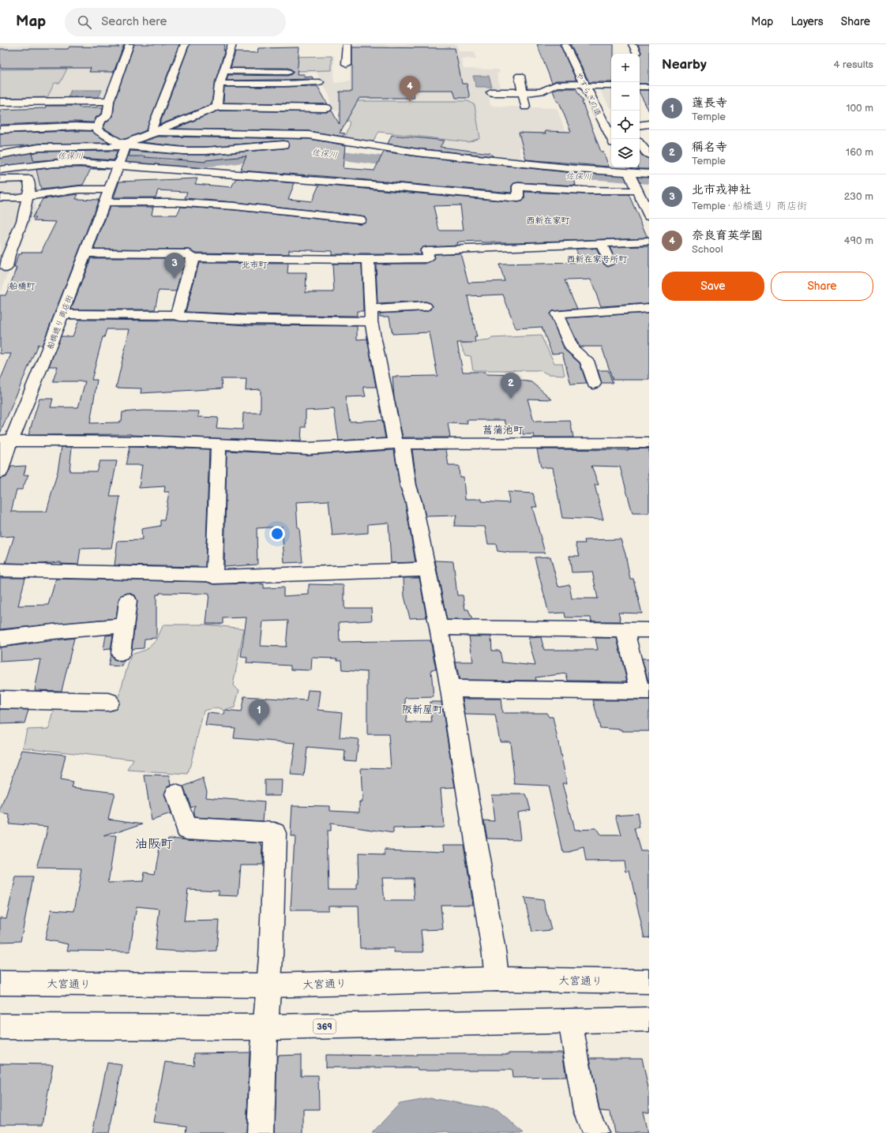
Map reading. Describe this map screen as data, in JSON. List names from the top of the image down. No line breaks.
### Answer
{"streets":{"main road":["やすらぎの道","船橋通り 商店街","大宮通り","369"]},"districts":["西新在家町","西新在家号所町","北市町","船橋町","菖蒲池町","阪新屋町","油阪町"],"water":["佐保川"],"page":{"header":"Map","search":"Search here","nav":["Map","Layers","Share"],"heading":["Nearby","4 results"],"map_buttons":["+","−"],"pins":["4","3","2","1"],"list":[{"mark":"1","name":"蓮長寺","note":"Temple","value":"100 m"},{"mark":"2","name":"稱名寺","note":"Temple","value":"160 m"},{"mark":"3","name":"北市戎神社","note":"Temple · 船橋通り 商店街","value":"230 m"},{"mark":"4","name":"奈良育英学園","note":"School","value":"490 m"}],"buttons":["Save","Share"]}}
